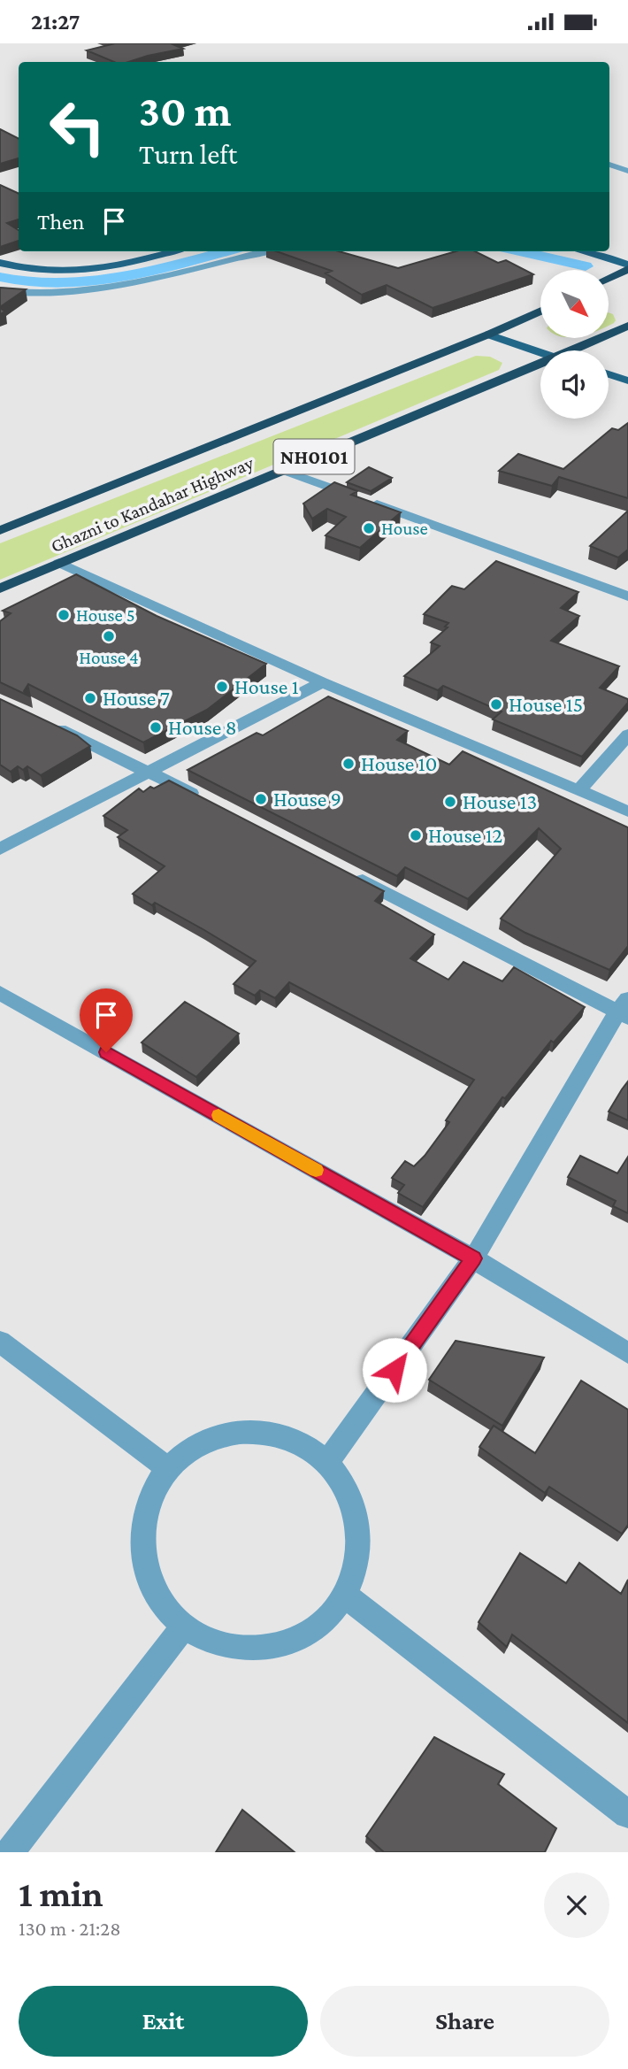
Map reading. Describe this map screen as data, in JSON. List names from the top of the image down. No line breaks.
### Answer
{"streets":{"highway":["NH0101","Ghazni to Kandahar Highway"]},"places":["House","House 5","House 4","House 1","House 7","House 15","House 8","House 10","House 9","House 13","House 12"],"north":"bottom right","page":{"status":"21:27","turn":["30 m","Turn left"],"then":"Then","heading":["1 min","130 m · 21:28"],"buttons":["Exit","Share"]}}
